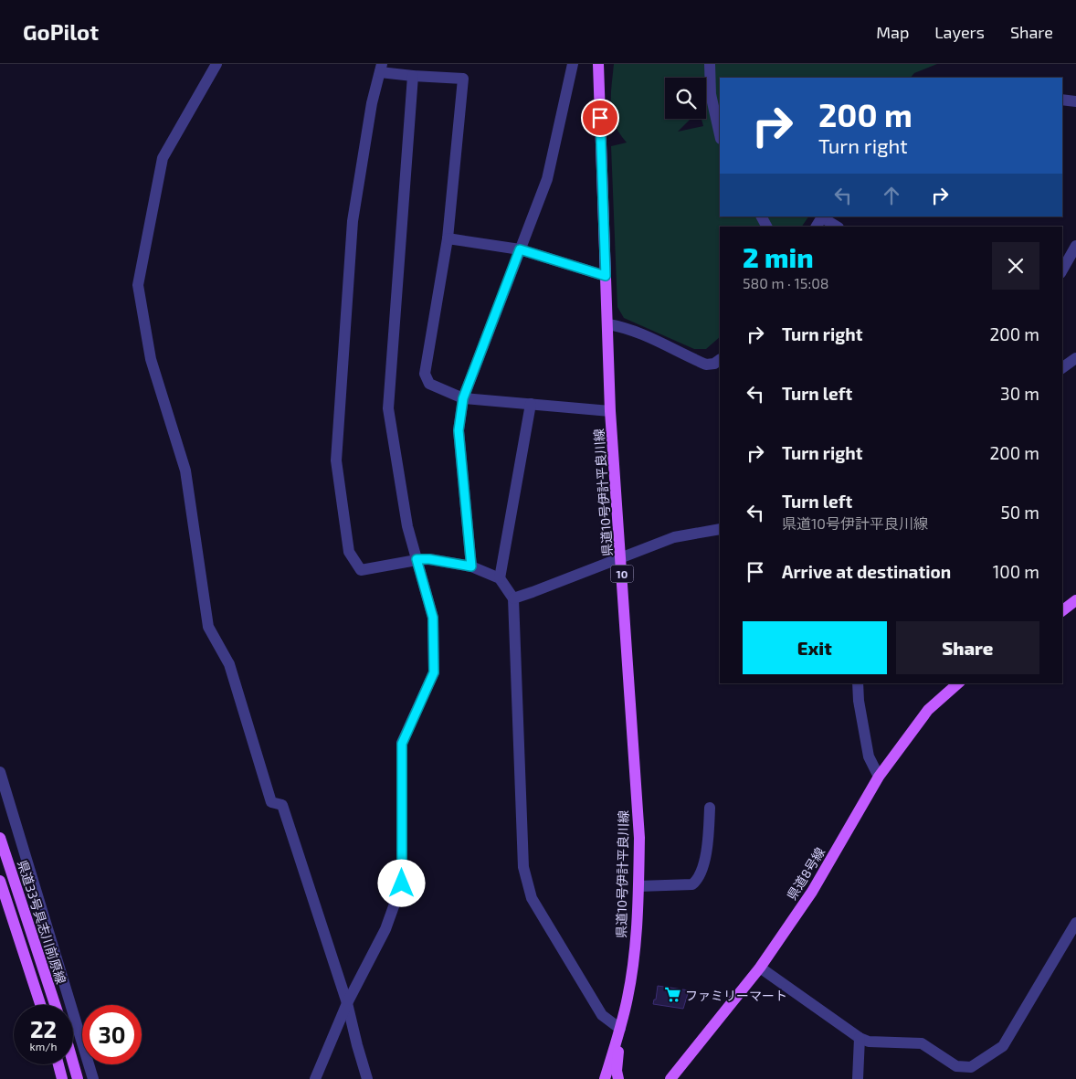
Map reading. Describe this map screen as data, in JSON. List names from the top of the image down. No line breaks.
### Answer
{"streets":{"main road":["県道10号伊計平良川線","10","県道8号線","県道33号具志川前原線"]},"places":{"supermarket":["ファミリーマート"]},"page":{"header":"GoPilot","nav":["Map","Layers","Share"],"turn":["200 m","Turn right"],"heading":["2 min","580 m · 15:08"],"list":[{"name":"Turn right","value":"200 m"},{"name":"Turn left","value":"30 m"},{"name":"Turn right","value":"200 m"},{"name":"Turn left","note":"県道10号伊計平良川線","value":"50 m"},{"name":"Arrive at destination","value":"100 m"}],"buttons":["Exit","Share"],"speed":"22 km/h","limit":"30"}}
